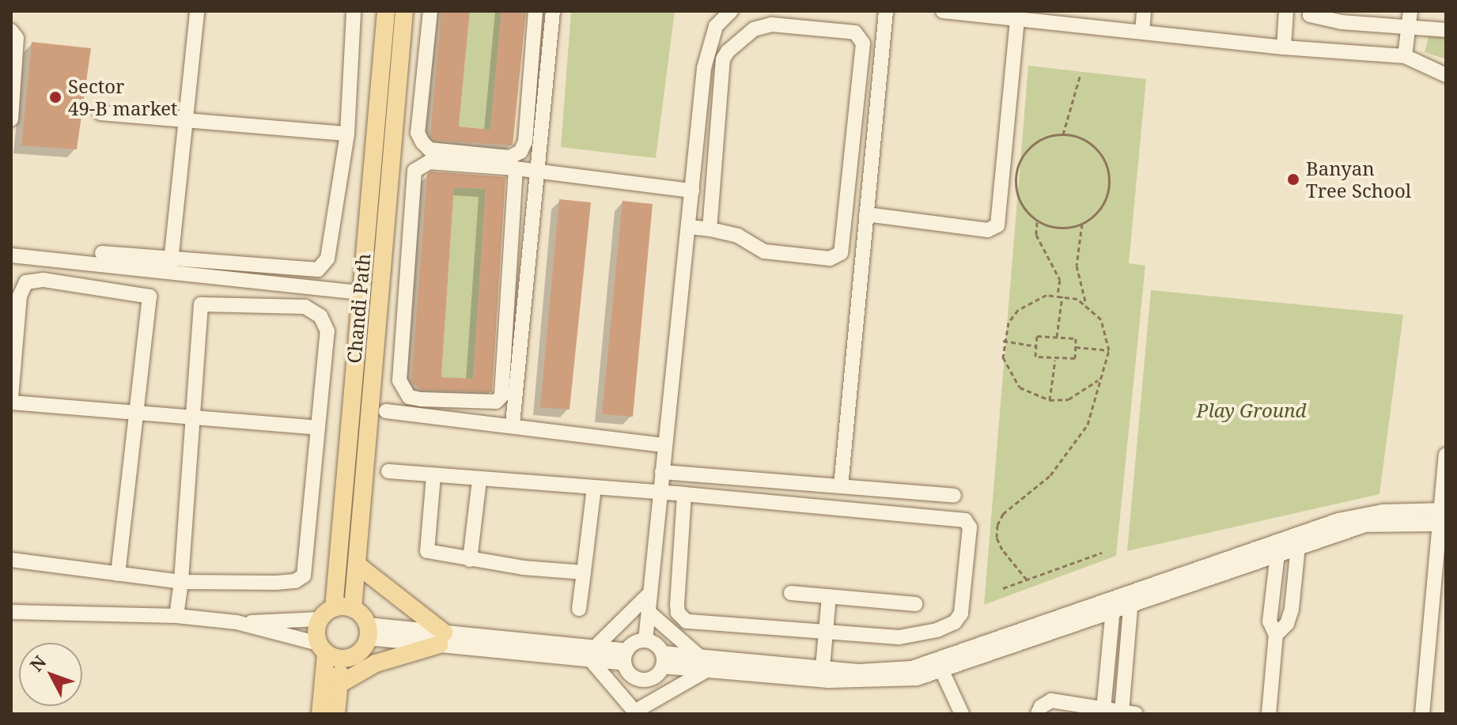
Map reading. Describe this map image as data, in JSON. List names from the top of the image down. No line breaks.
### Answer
{"streets":{"main road":["Chandi Path"]},"parks":["Play Ground"],"places":["Sector 49-B market","Banyan Tree School"],"north":"top left"}
